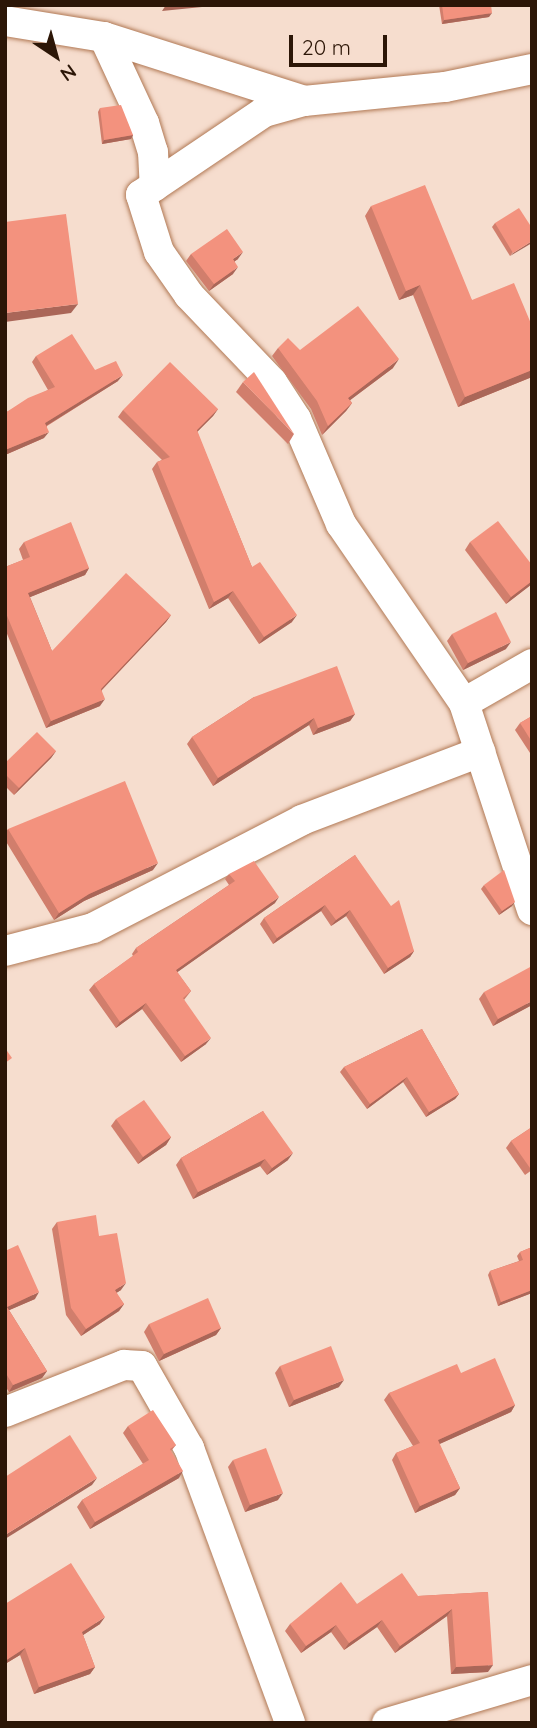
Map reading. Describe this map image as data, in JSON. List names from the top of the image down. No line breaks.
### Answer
{"scale_bar":"20 m","north":"bottom right"}
